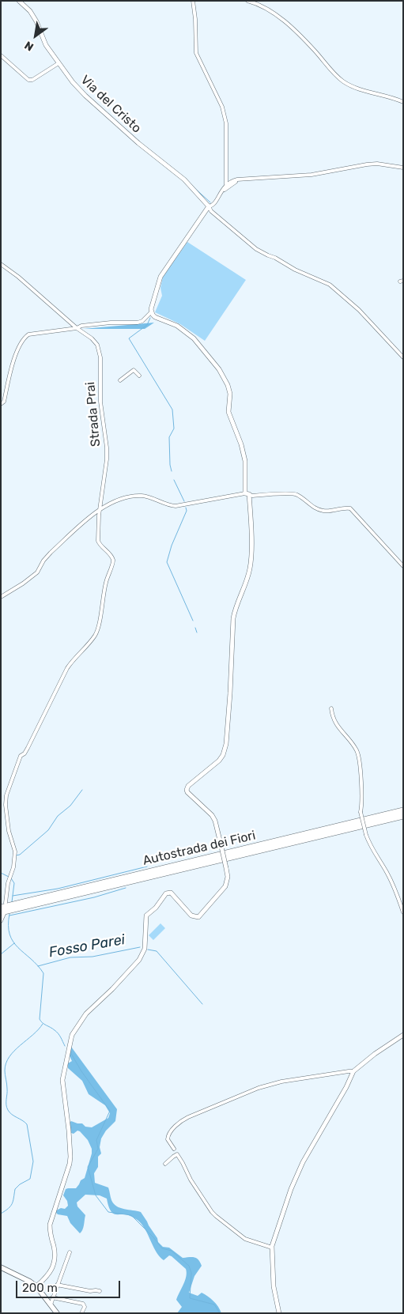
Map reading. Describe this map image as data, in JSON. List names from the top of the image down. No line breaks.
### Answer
{"streets":{"highway":["Autostrada dei Fiori"],"street":["Via del Cristo","Strada Prai"]},"water":["Fosso Parei"],"scale_bar":"200 m","north":"bottom left"}
